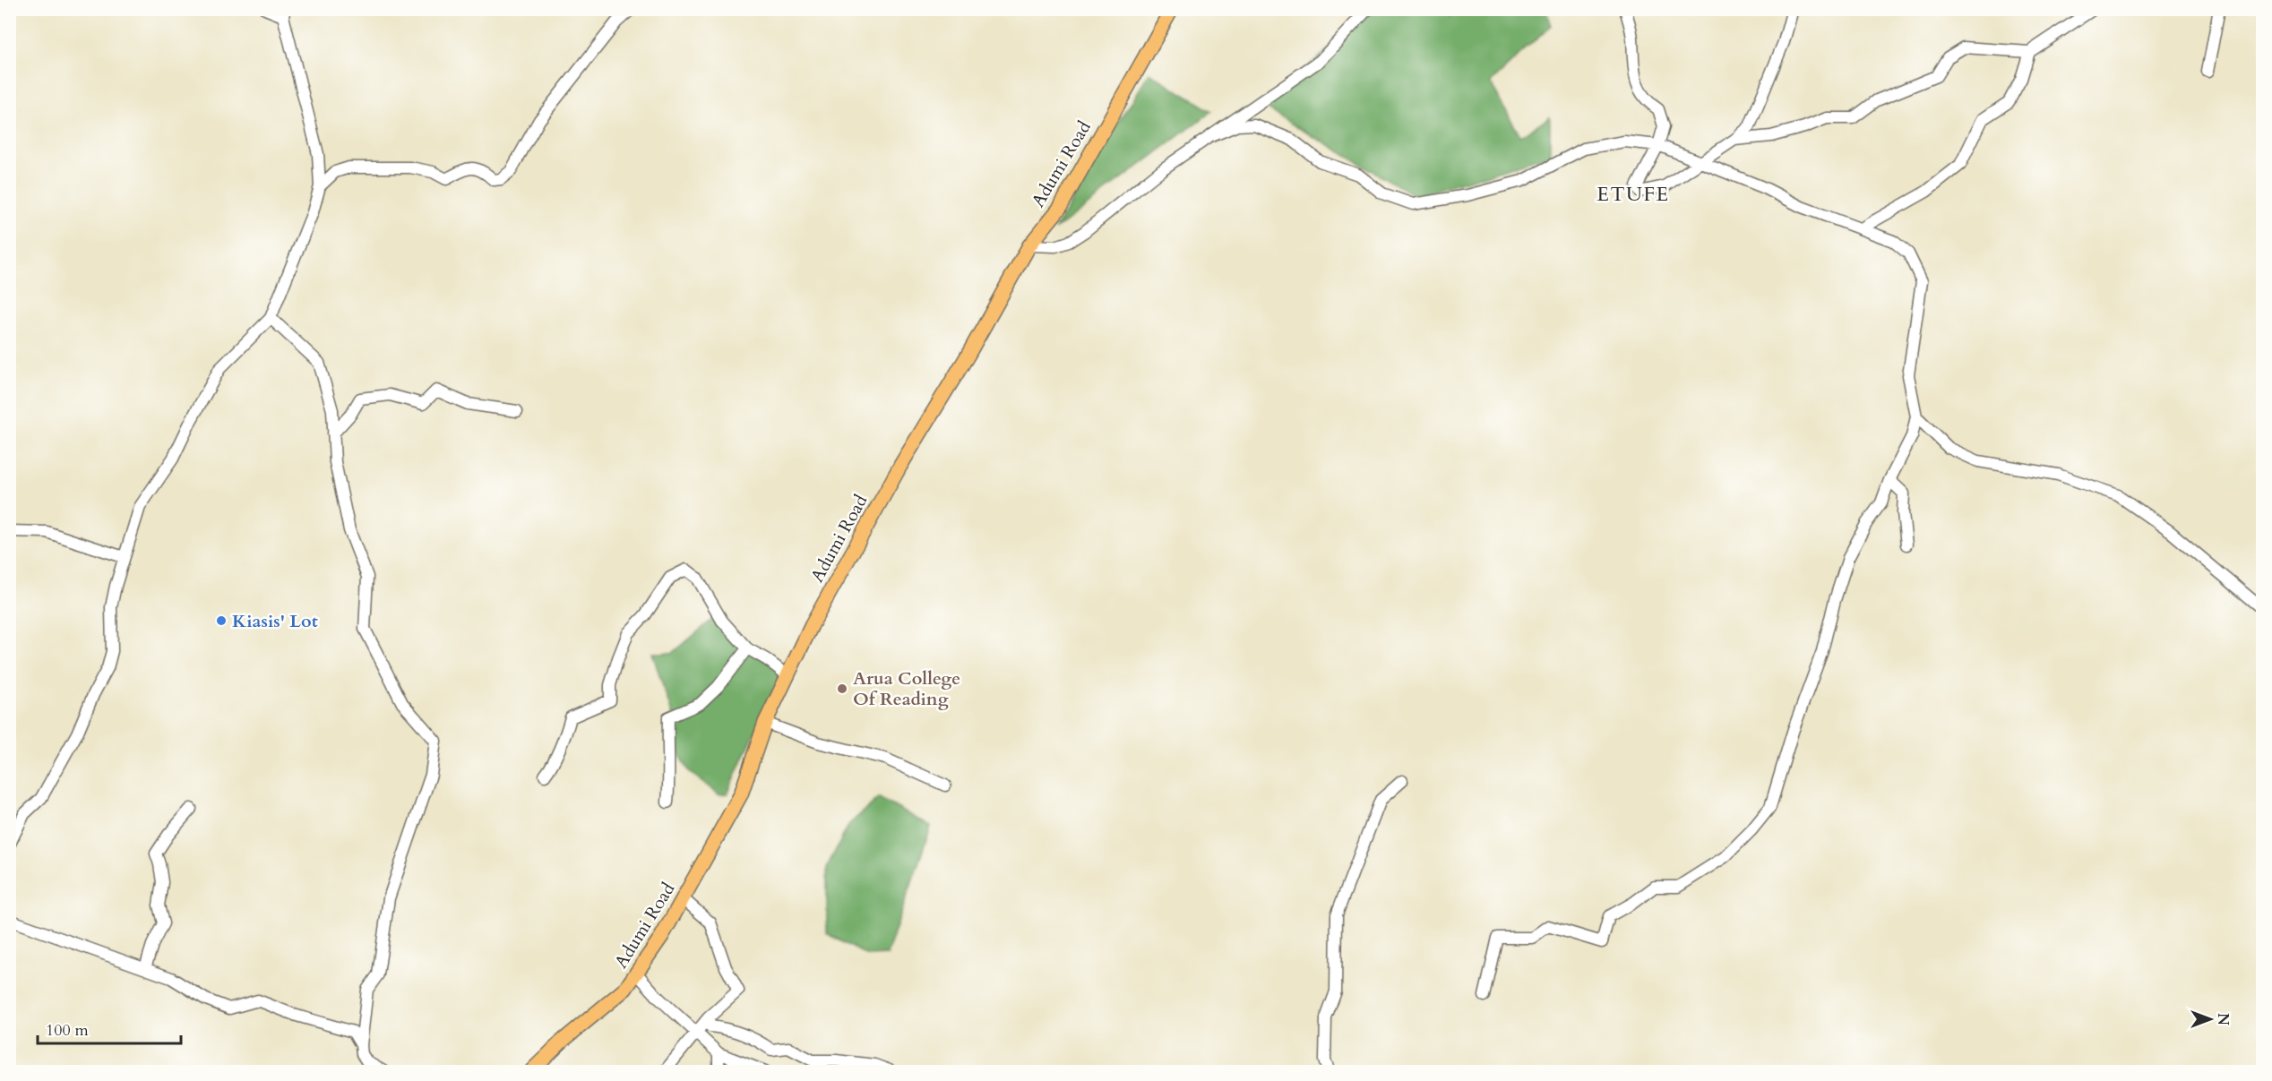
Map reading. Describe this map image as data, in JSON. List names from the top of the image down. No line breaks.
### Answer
{"streets":{"main road":["Adumi Road"]},"districts":["ETUFE"],"places":["Kiasis' Lot","Arua College Of Reading"],"scale_bar":"100 m","north":"right"}
